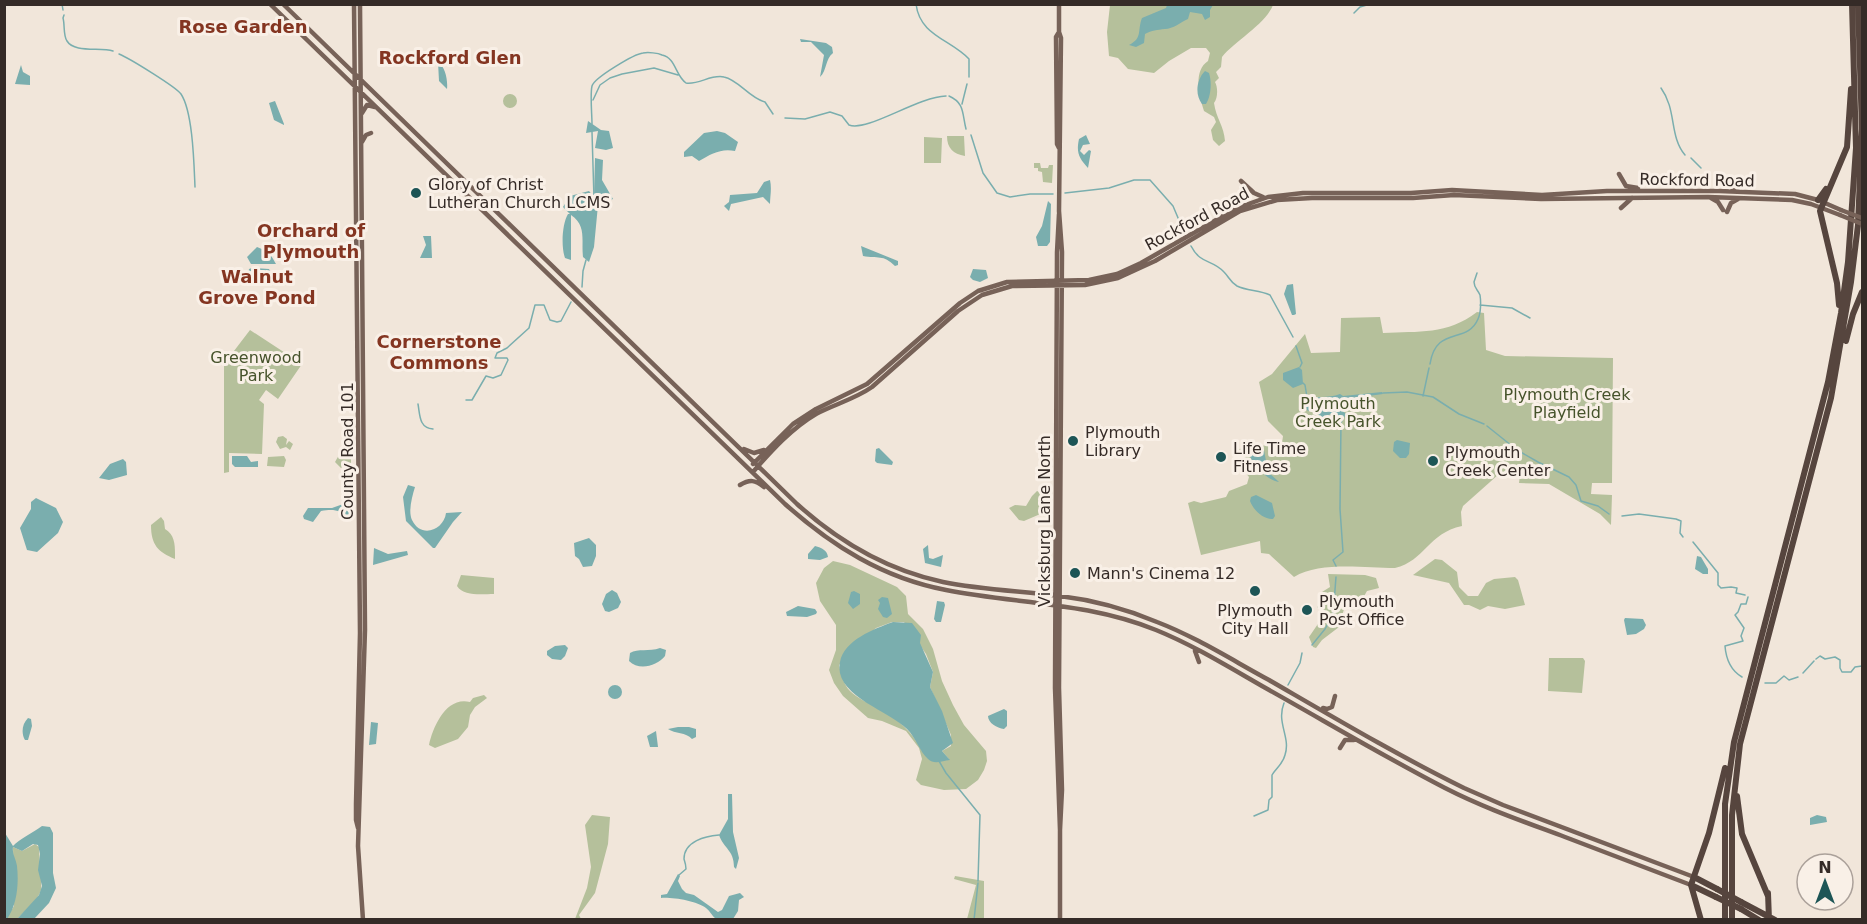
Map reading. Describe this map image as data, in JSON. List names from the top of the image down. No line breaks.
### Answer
{"streets":{"main road":["Rockford Road","County Road 101","Vicksburg Lane North"]},"crossings":[["Rockford Road","Vicksburg Lane North"]],"districts":["Rose Garden","Rockford Glen","Orchard of Plymouth","Walnut Grove Pond","Cornerstone Commons"],"parks":["Greenwood Park","Plymouth Creek Playfield","Plymouth Creek Park"],"places":["Glory of Christ Lutheran Church LCMS","Plymouth Library","Life Time Fitness","Plymouth Creek Center","Mann's Cinema 12","Plymouth City Hall","Plymouth Post Office"],"north":"top"}
